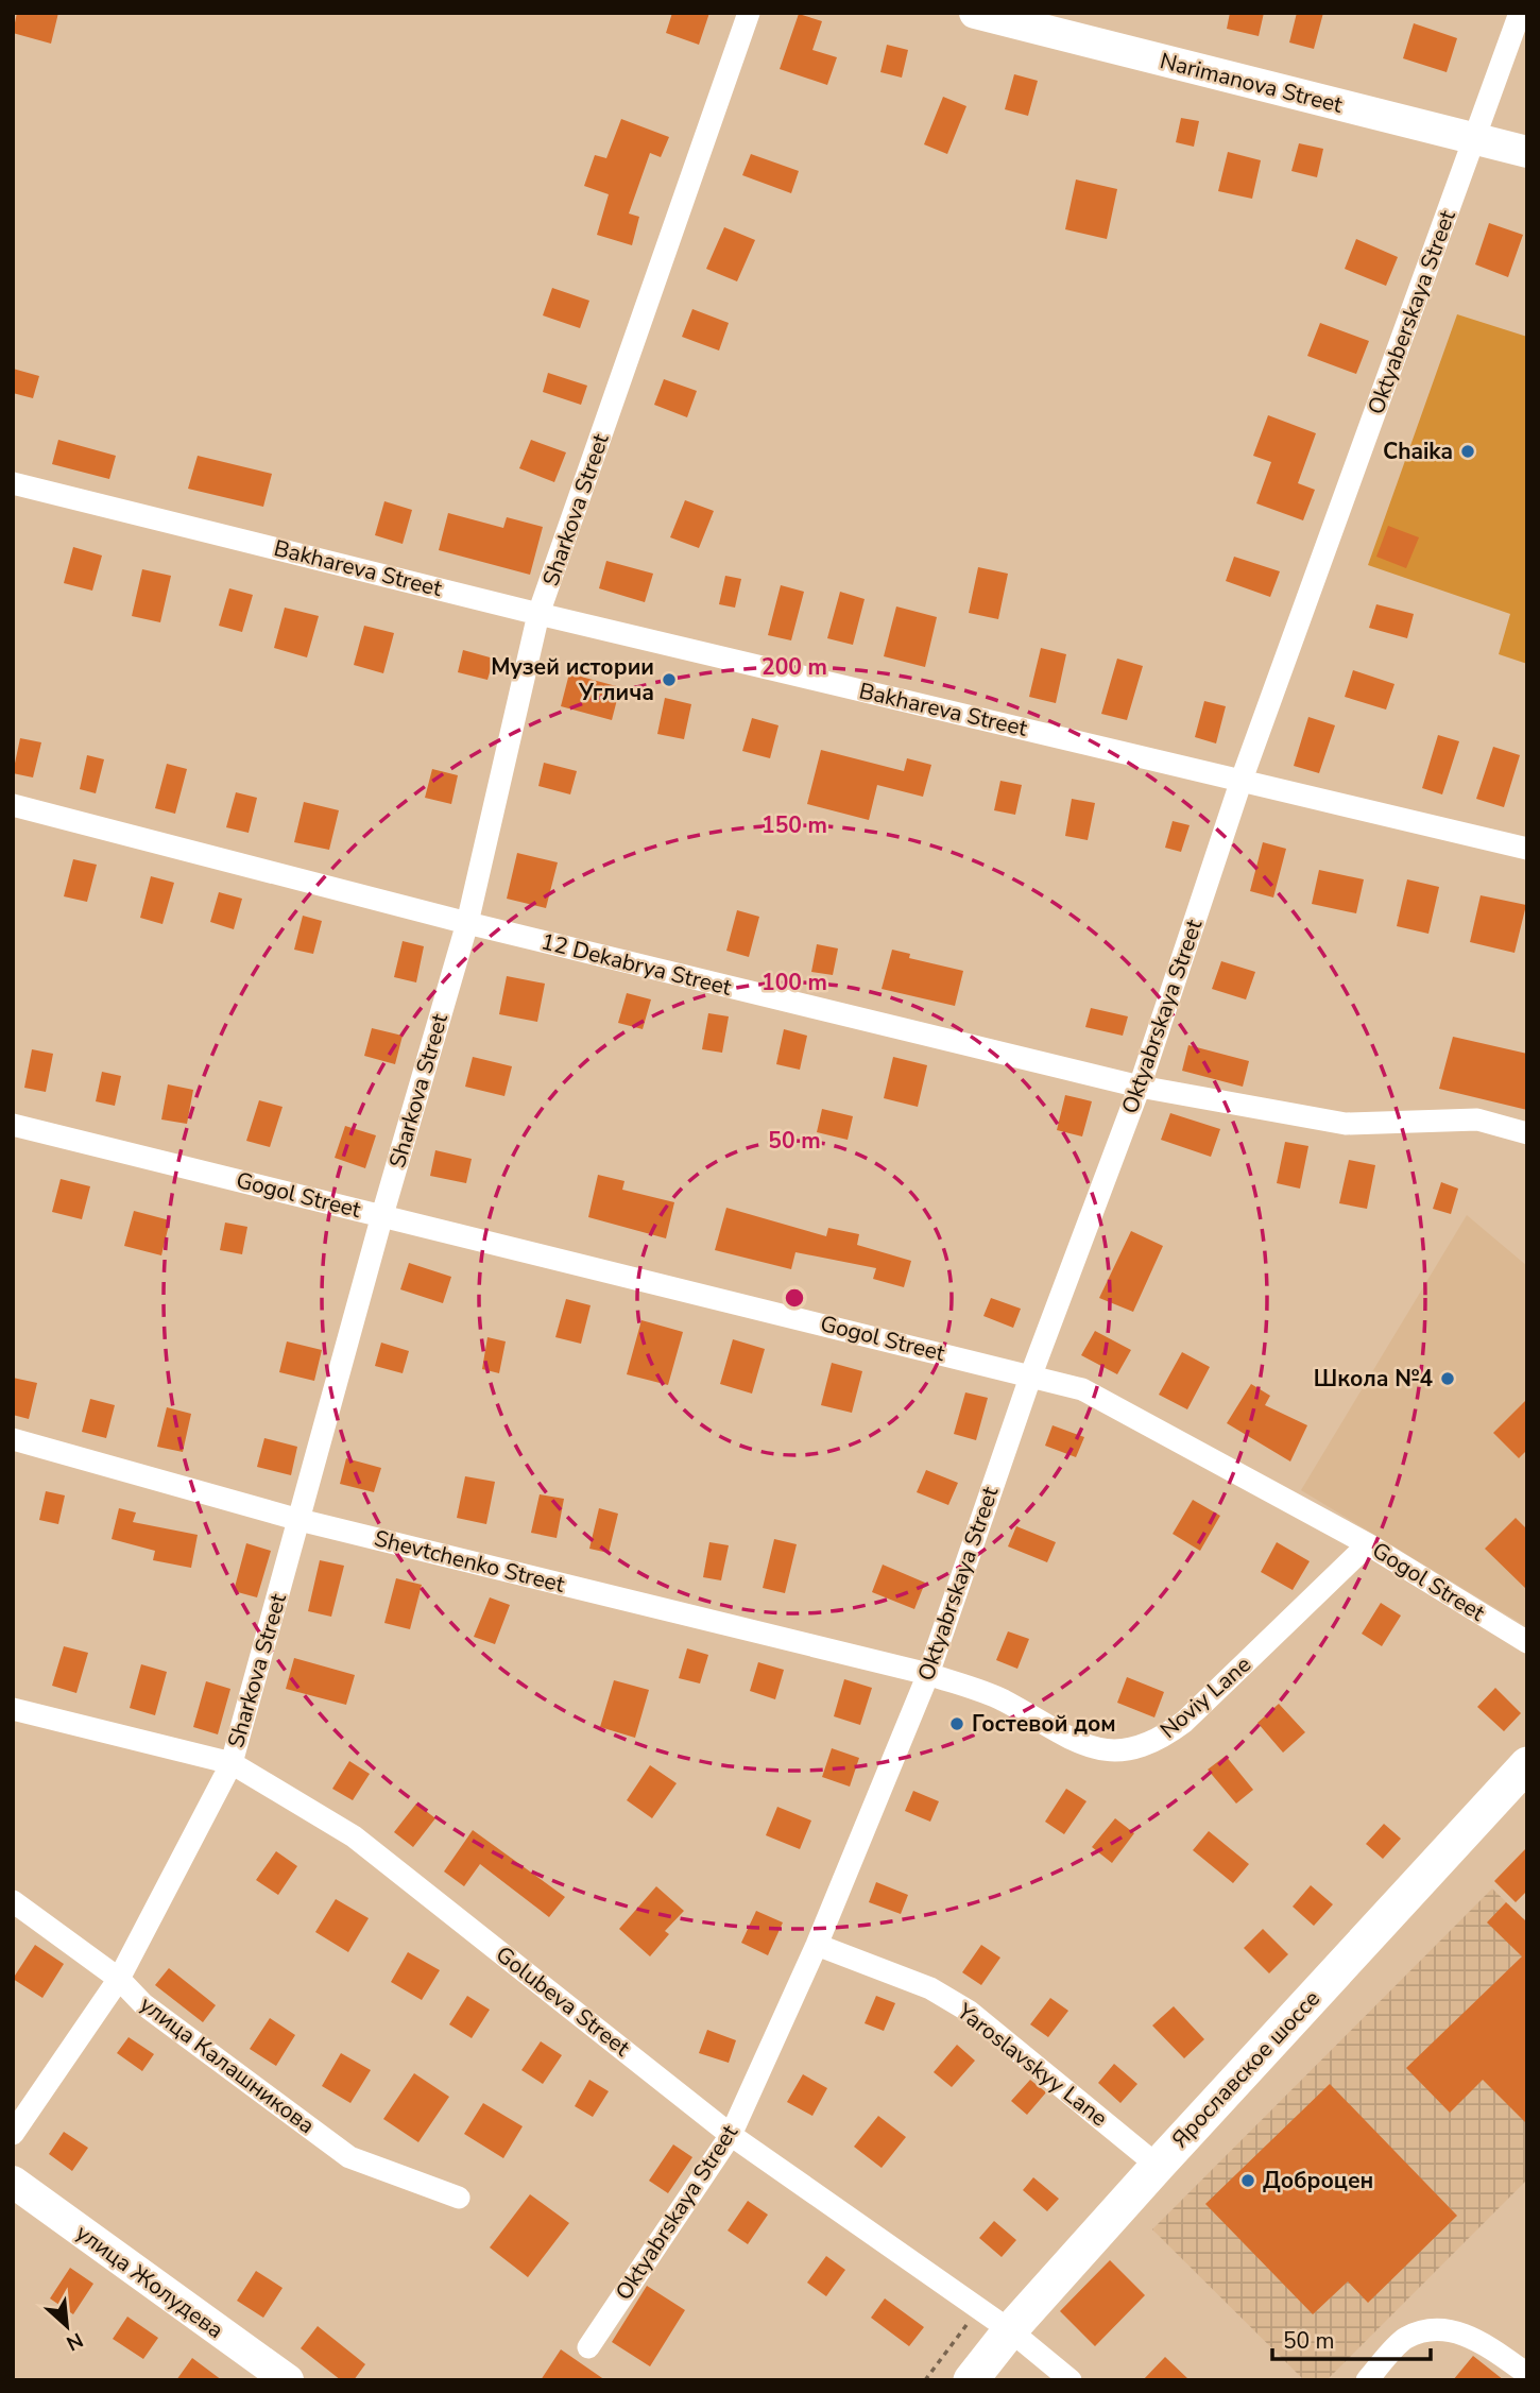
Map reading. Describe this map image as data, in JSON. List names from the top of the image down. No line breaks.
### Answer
{"streets":{"main road":["Narimanova Street","Ярославское шоссе","улица Жолудева"],"street":["Oktyaberskaya Street","Sharkova Street","Bakhareva Street","12 Dekabrya Street","Oktyabrskaya Street","Gogol Street","Shevtchenko Street","Noviy Lane","Golubeva Street","улица Калашникова","Yaroslavskyy Lane"]},"crossings":[["Narimanova Street","Oktyaberskaya Street"],["Oktyaberskaya Street","Bakhareva Street"],["Oktyaberskaya Street","Oktyabrskaya Street"],["Sharkova Street","Bakhareva Street"],["Sharkova Street","12 Dekabrya Street"],["Sharkova Street","Gogol Street"],["Sharkova Street","Shevtchenko Street"],["Sharkova Street","Golubeva Street"],["Sharkova Street","улица Калашникова"],["Bakhareva Street","Oktyabrskaya Street"],["12 Dekabrya Street","Oktyabrskaya Street"],["Oktyabrskaya Street","Gogol Street"],["Oktyabrskaya Street","Shevtchenko Street"],["Oktyabrskaya Street","Noviy Lane"],["Oktyabrskaya Street","Golubeva Street"],["Oktyabrskaya Street","Yaroslavskyy Lane"],["Gogol Street","Noviy Lane"],["Shevtchenko Street","Noviy Lane"],["Golubeva Street","Ярославское шоссе"],["Yaroslavskyy Lane","Ярославское шоссе"]],"places":["Chaika","Музей истории Углича","Школа №4","Гостевой дом","Доброцен"],"scale_bar":"50 m","north":"bottom right","rings":["200 m","150 m","100 m","50 m"]}
